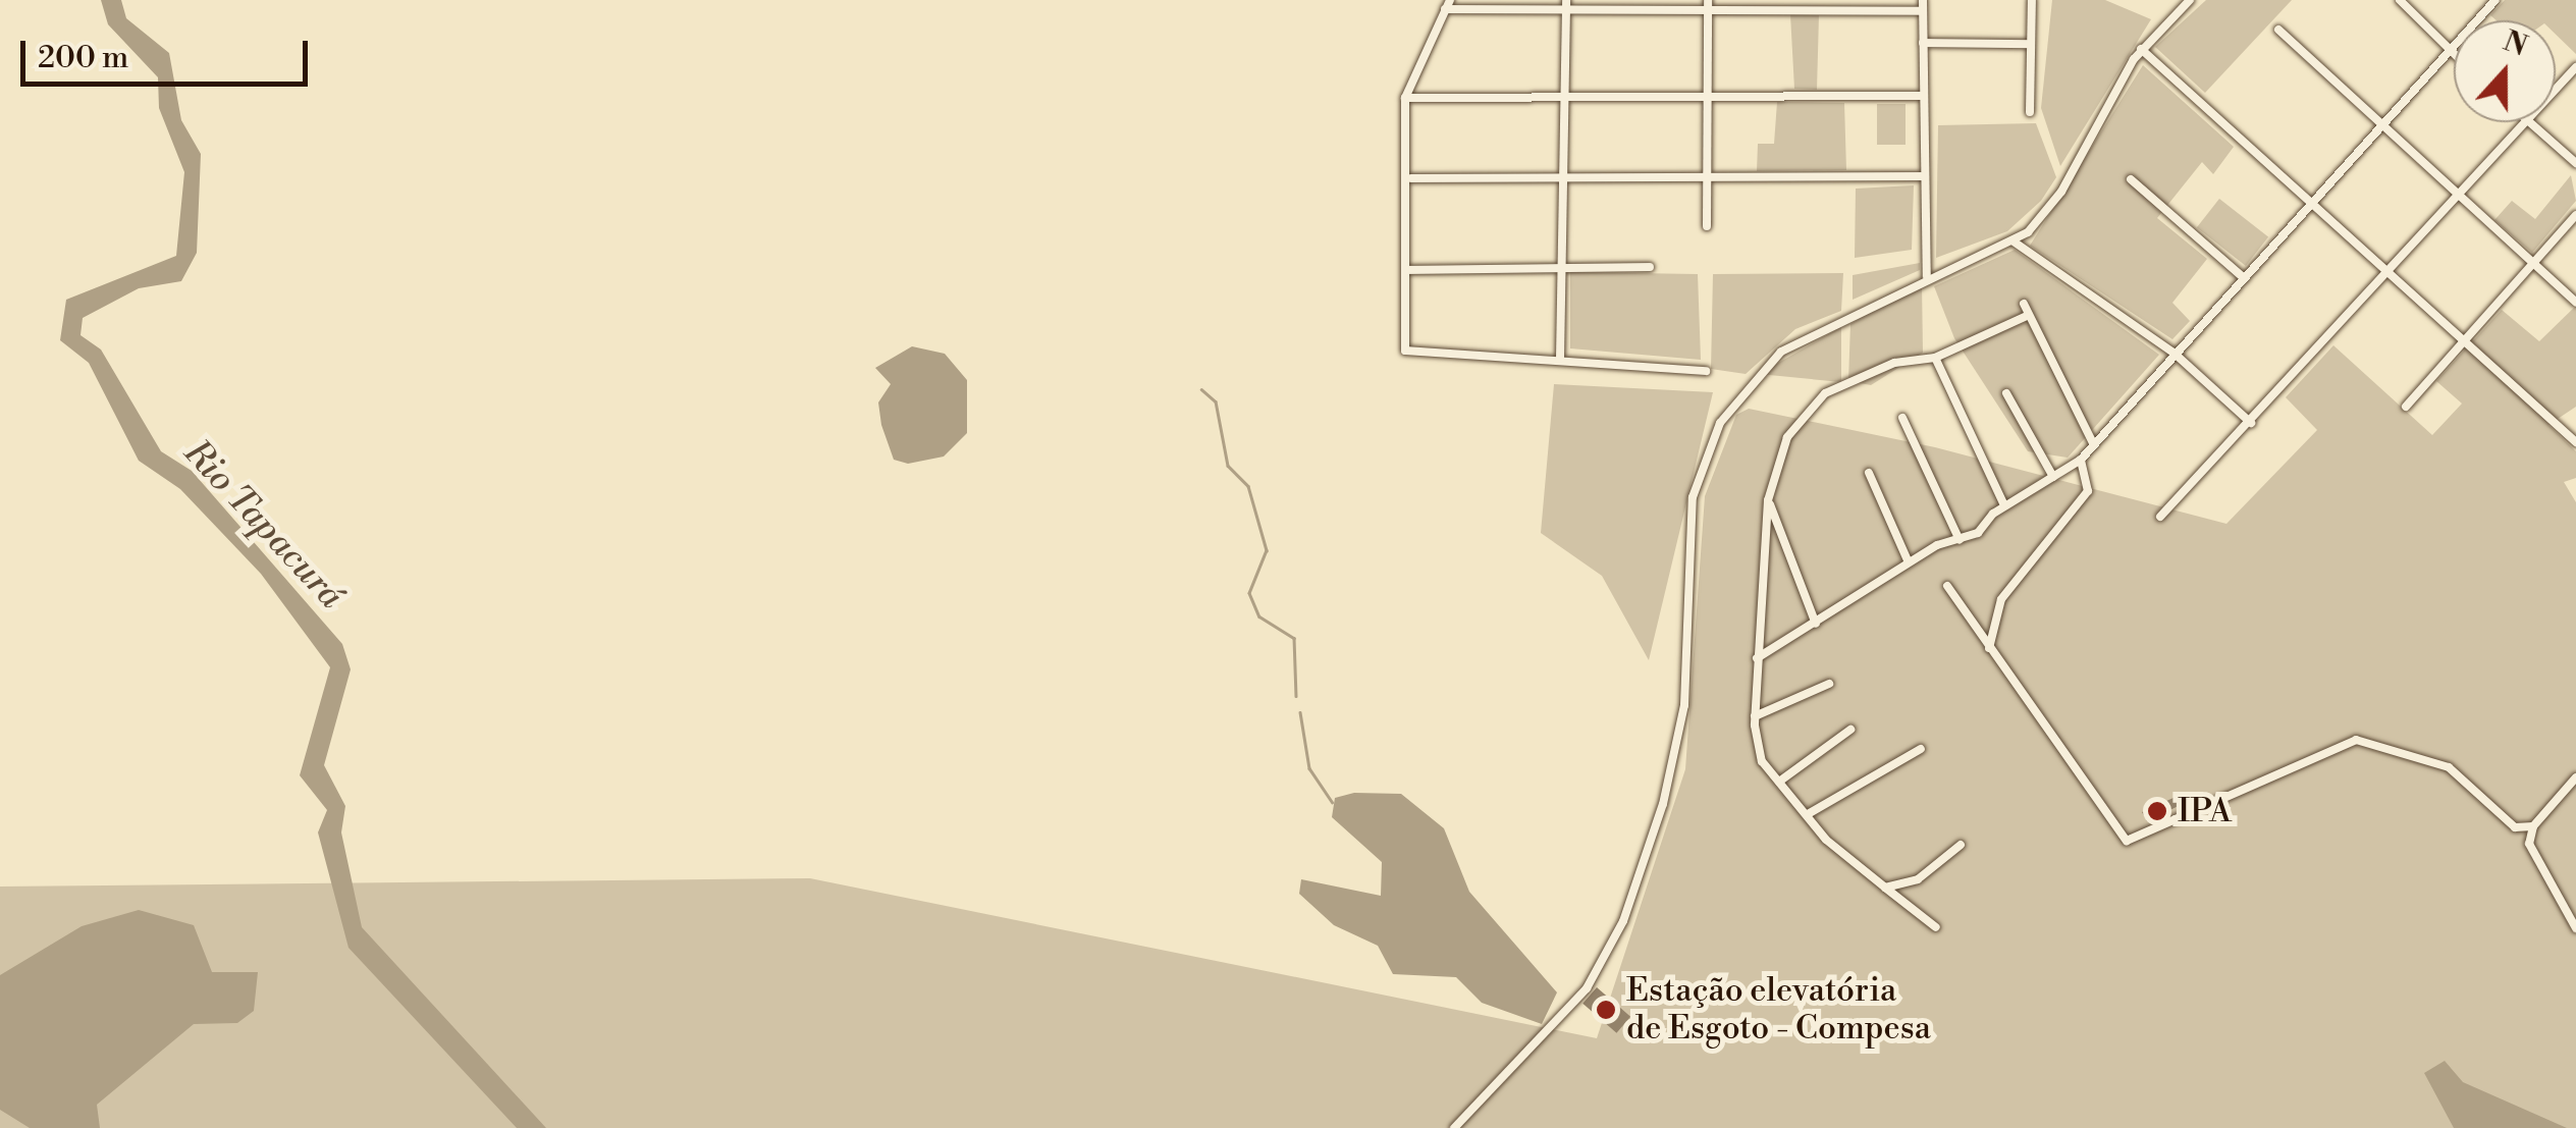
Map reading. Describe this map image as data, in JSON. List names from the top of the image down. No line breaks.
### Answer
{"water":["Rio Tapacurá"],"places":["IPA","Estação elevatória de Esgoto - Compesa"],"scale_bar":"200 m","north":"top"}
